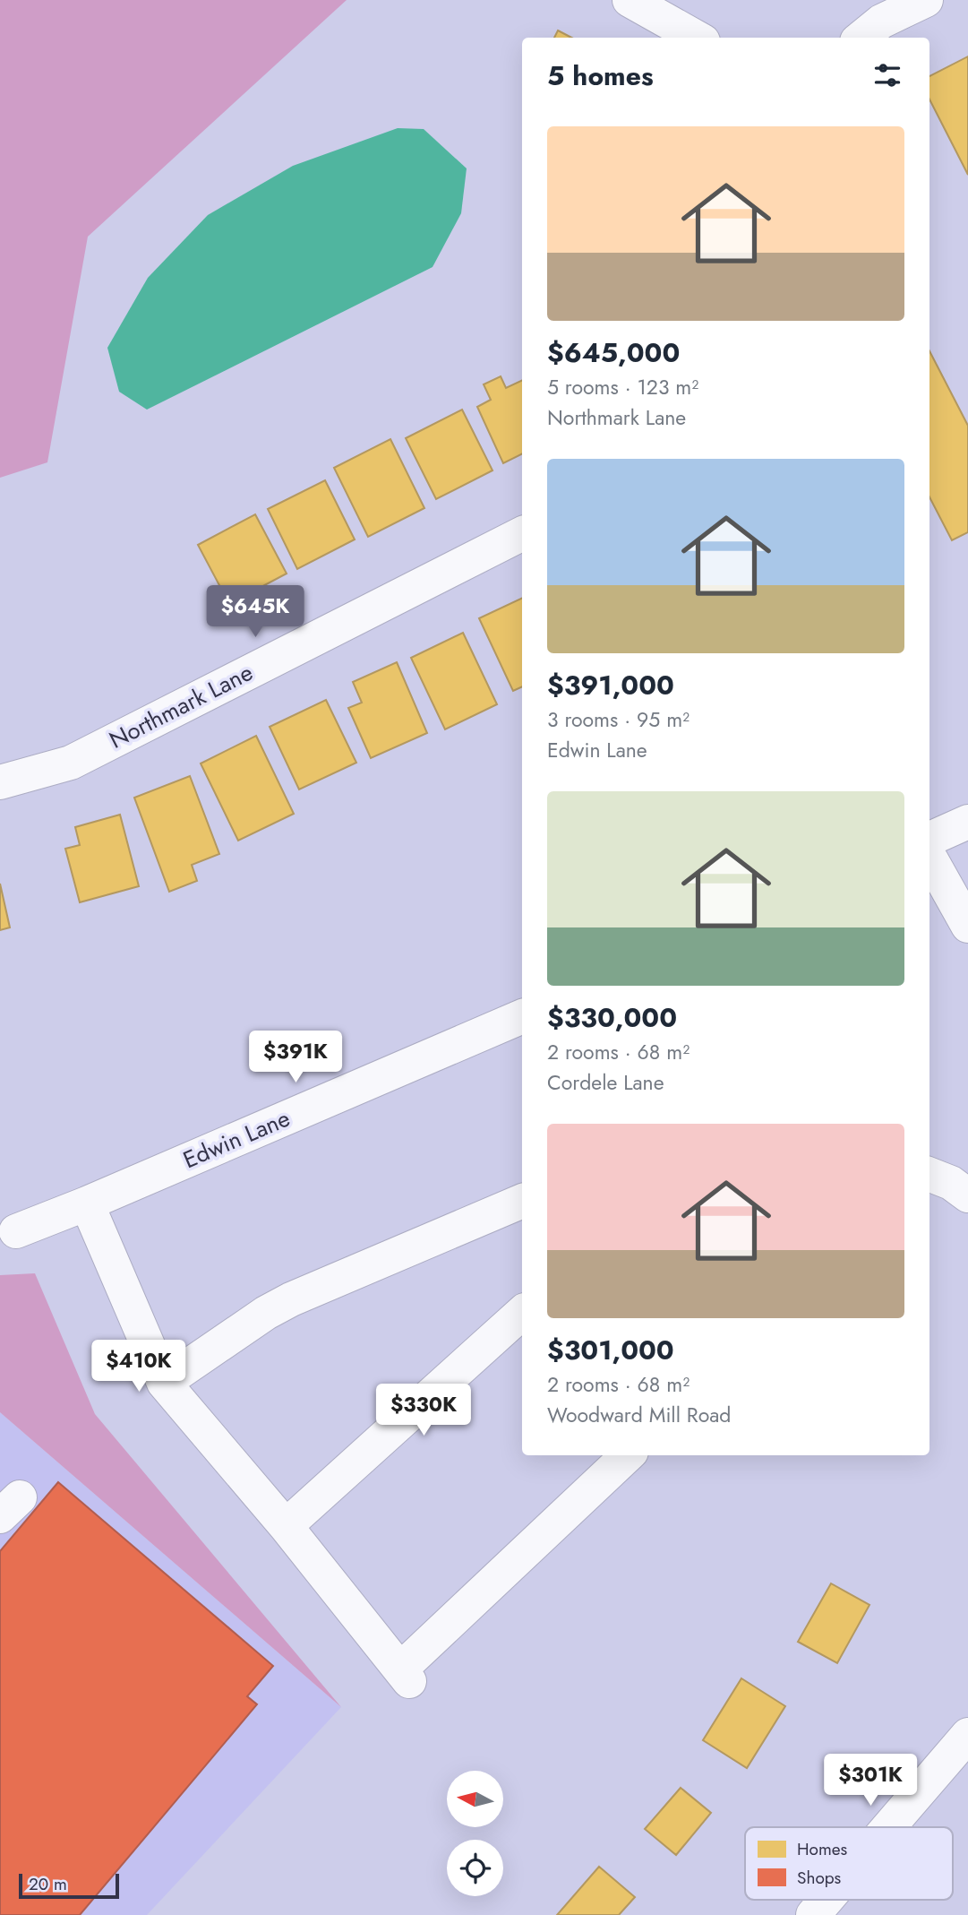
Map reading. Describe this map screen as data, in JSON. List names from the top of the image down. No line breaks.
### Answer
{"streets":{"street":["Northmark Lane","Edwin Lane"]},"legend":["Homes","Shops"],"scale_bar":"20 m","north":"left","page":{"heading":"5 homes","list":[{"name":"$645,000","note":"5 rooms · 123 m² · Northmark Lane"},{"name":"$391,000","note":"3 rooms · 95 m² · Edwin Lane"},{"name":"$330,000","note":"2 rooms · 68 m² · Cordele Lane"},{"name":"$301,000","note":"2 rooms · 68 m² · Woodward Mill Road"}],"price":["$645K","$391K","$410K","$330K","$301K"],"scale":"20 m"}}
